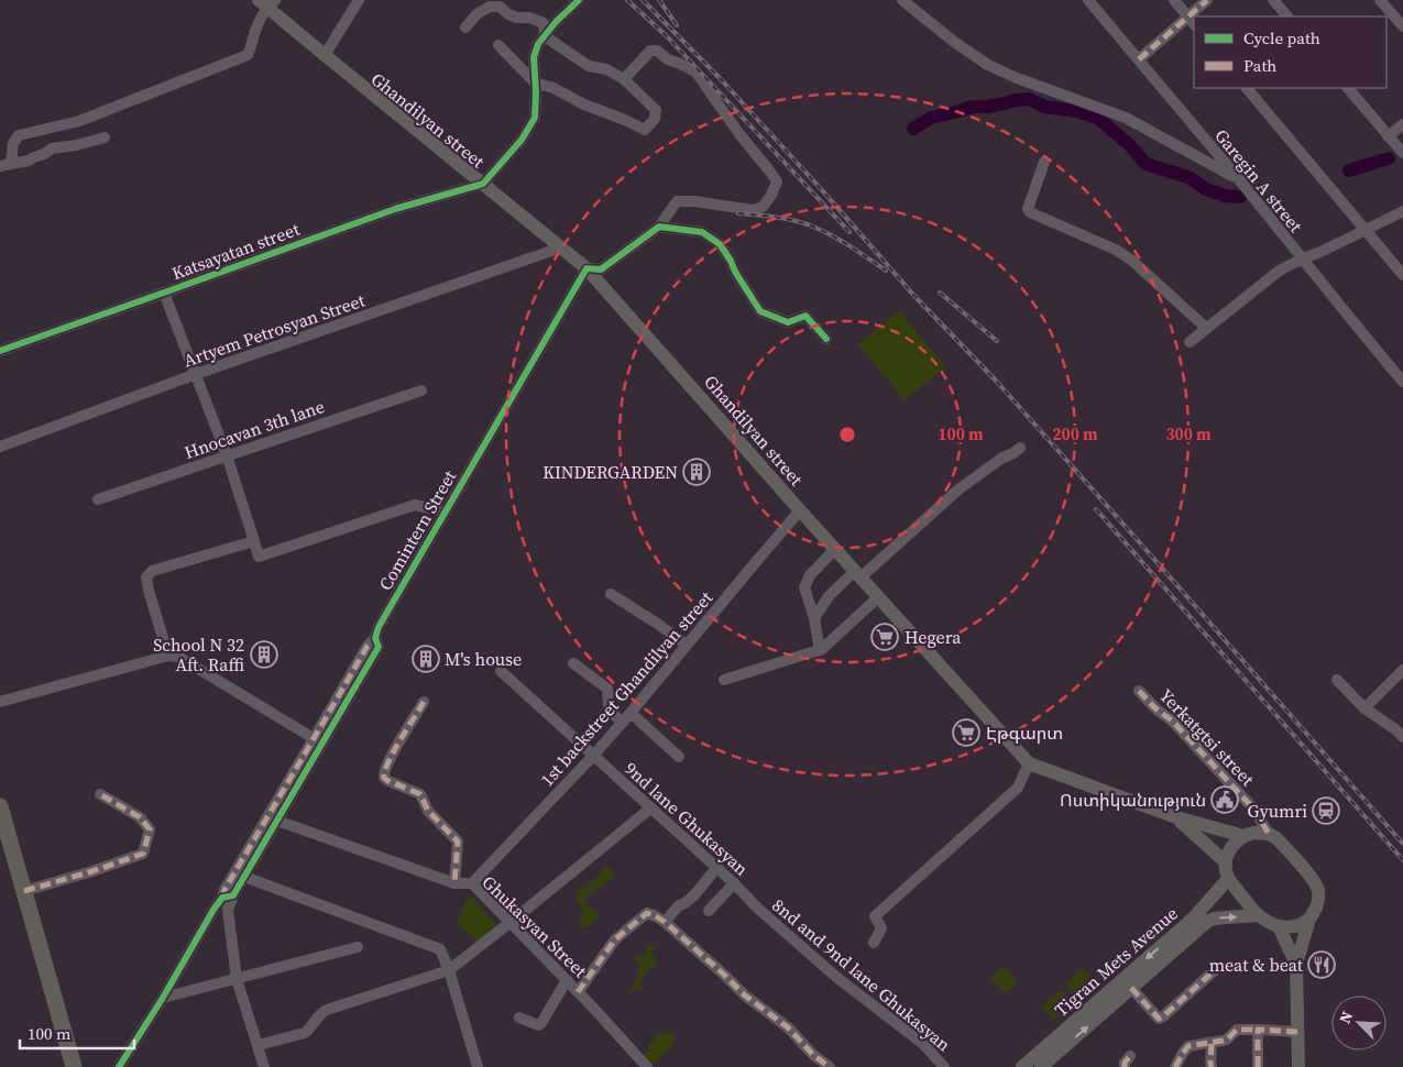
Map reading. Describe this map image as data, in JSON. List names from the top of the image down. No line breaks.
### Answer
{"streets":{"main road":["Ghandilyan street","Tigran Mets Avenue"],"street":["Garegin A street","Katsayatan street","Artyem Petrosyan Street","Hnocavan 3th lane","Comintern Street","1st backstreet Ghandilyan street","Yerkatgtsi street","9nd lane Ghukasyan","Ghukasyan Street","8nd and 9nd lane Ghukasyan"]},"crossings":[["Ghandilyan street","Katsayatan street"],["Ghandilyan street","Artyem Petrosyan Street"],["Ghandilyan street","Comintern Street"],["Ghandilyan street","1st backstreet Ghandilyan street"],["Ghandilyan street","Yerkatgtsi street"],["Ghandilyan street","Tigran Mets Avenue"],["1st backstreet Ghandilyan street","9nd lane Ghukasyan"],["1st backstreet Ghandilyan street","Ghukasyan Street"],["Yerkatgtsi street","Tigran Mets Avenue"],["9nd lane Ghukasyan","8nd and 9nd lane Ghukasyan"]],"places":{"building":["KINDERGARDEN","School N 32 Aft. Raffi","M's house"],"supermarket":["Hegera","Էթգարտ"],"public building":["Ոստիկանություն"],"station":["Gyumri"],"restaurant":["meat & beat"]},"legend":["Cycle path","Path"],"scale_bar":"100 m","north":"top left","rings":["100 m","200 m","300 m"]}
